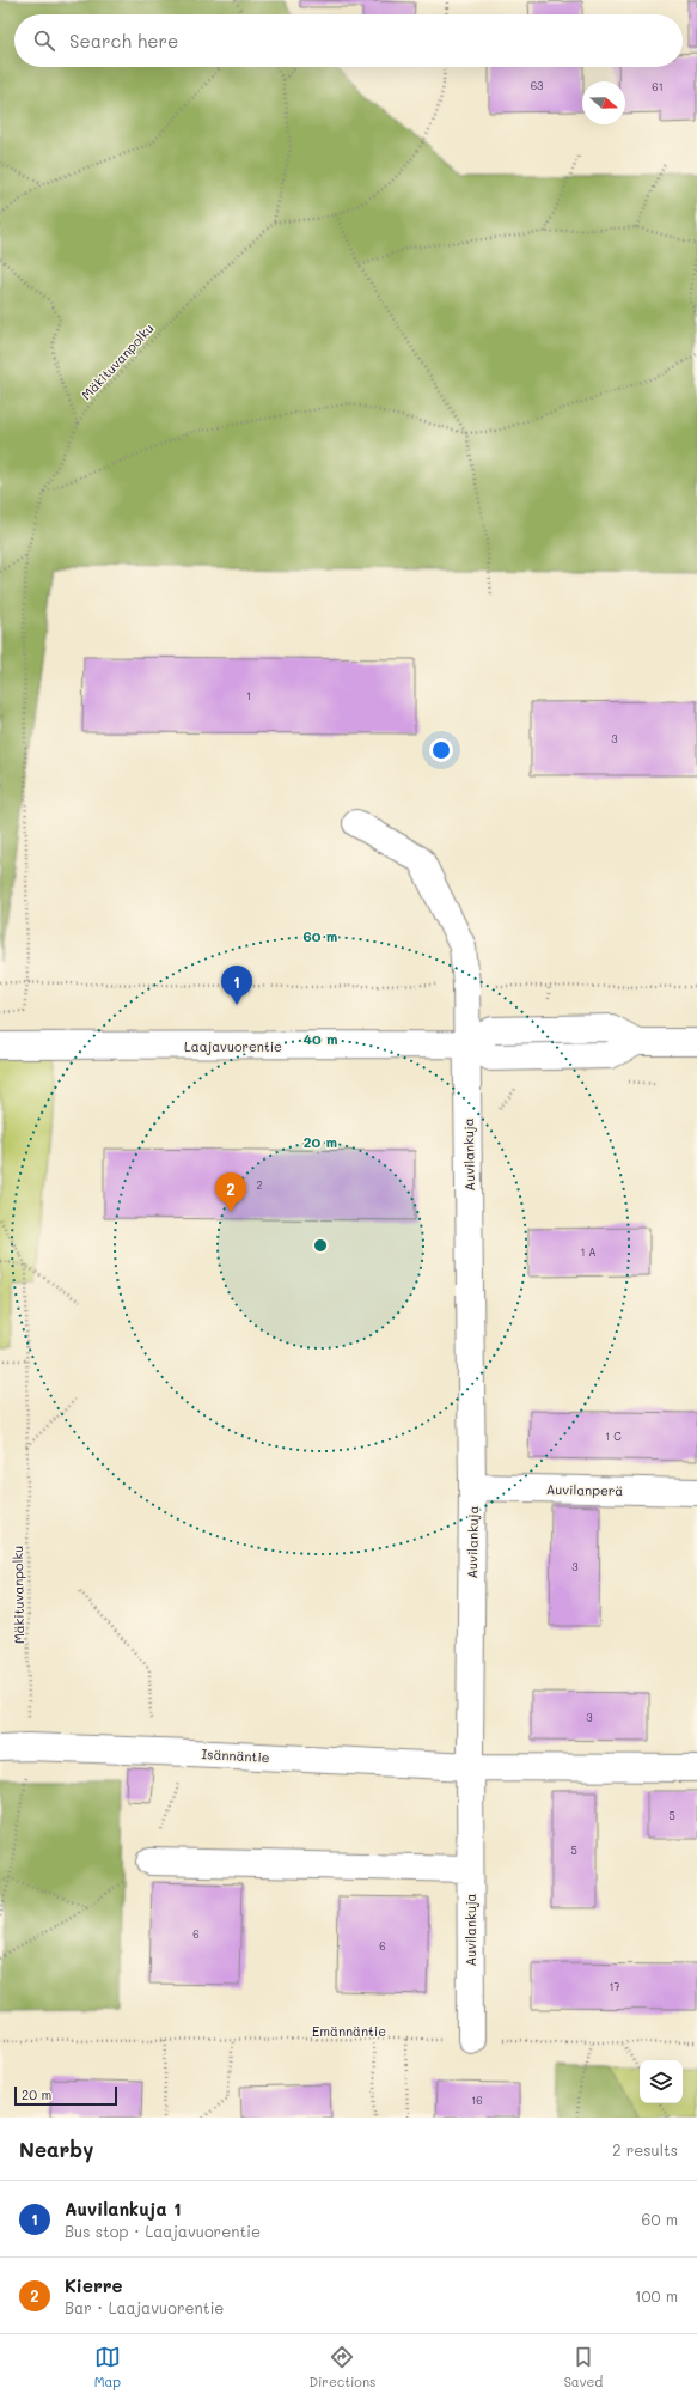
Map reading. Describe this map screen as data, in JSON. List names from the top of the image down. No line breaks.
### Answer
{"streets":{"street":["Laajavuorentie","Auvilankuja","Auvilanperä","Isännäntie"],"path":["Mäkituvanpolku","Emännäntie"]},"crossings":[["Mäkituvanpolku","Isännäntie"],["Laajavuorentie","Auvilankuja"],["Auvilankuja","Auvilanperä"],["Auvilankuja","Isännäntie"],["Auvilankuja","Emännäntie"]],"house_numbers":["63","61","1","3","2","1 A","1 C","3","3","5","5","6","6","17","16"],"scale_bar":"20 m","north":"right","page":{"search":"Search here","pins":["1","2"],"scale":"20 m","heading":["Nearby","2 results"],"list":[{"mark":"1","name":"Auvilankuja 1","note":"Bus stop · Laajavuorentie","value":"60 m"},{"mark":"2","name":"Kierre","note":"Bar · Laajavuorentie","value":"100 m"}],"nav":["Map","Directions","Saved"]},"rings":["60 m","40 m","20 m"]}
